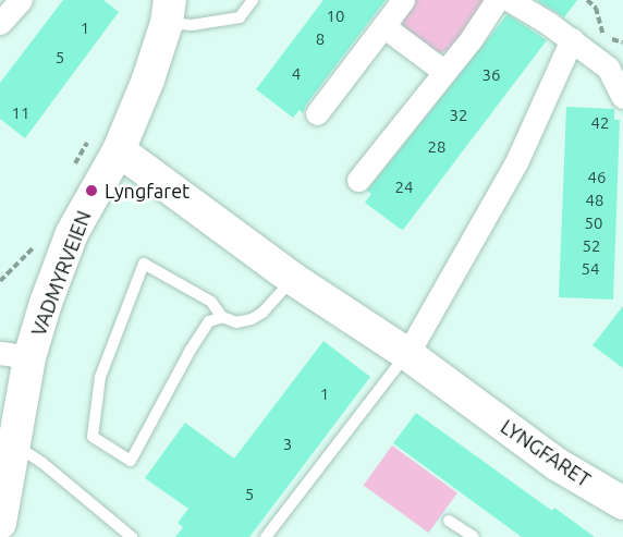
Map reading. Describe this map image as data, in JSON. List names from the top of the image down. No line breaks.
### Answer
{"streets":{"street":["VADMYRVEIEN","LYNGFARET"]},"crossings":[["VADMYRVEIEN","LYNGFARET"]],"places":["Lyngfaret"],"house_numbers":["10","1","8","5","4","36","11","32","42","28","46","24","48","50","52","54","1","3","5"]}
